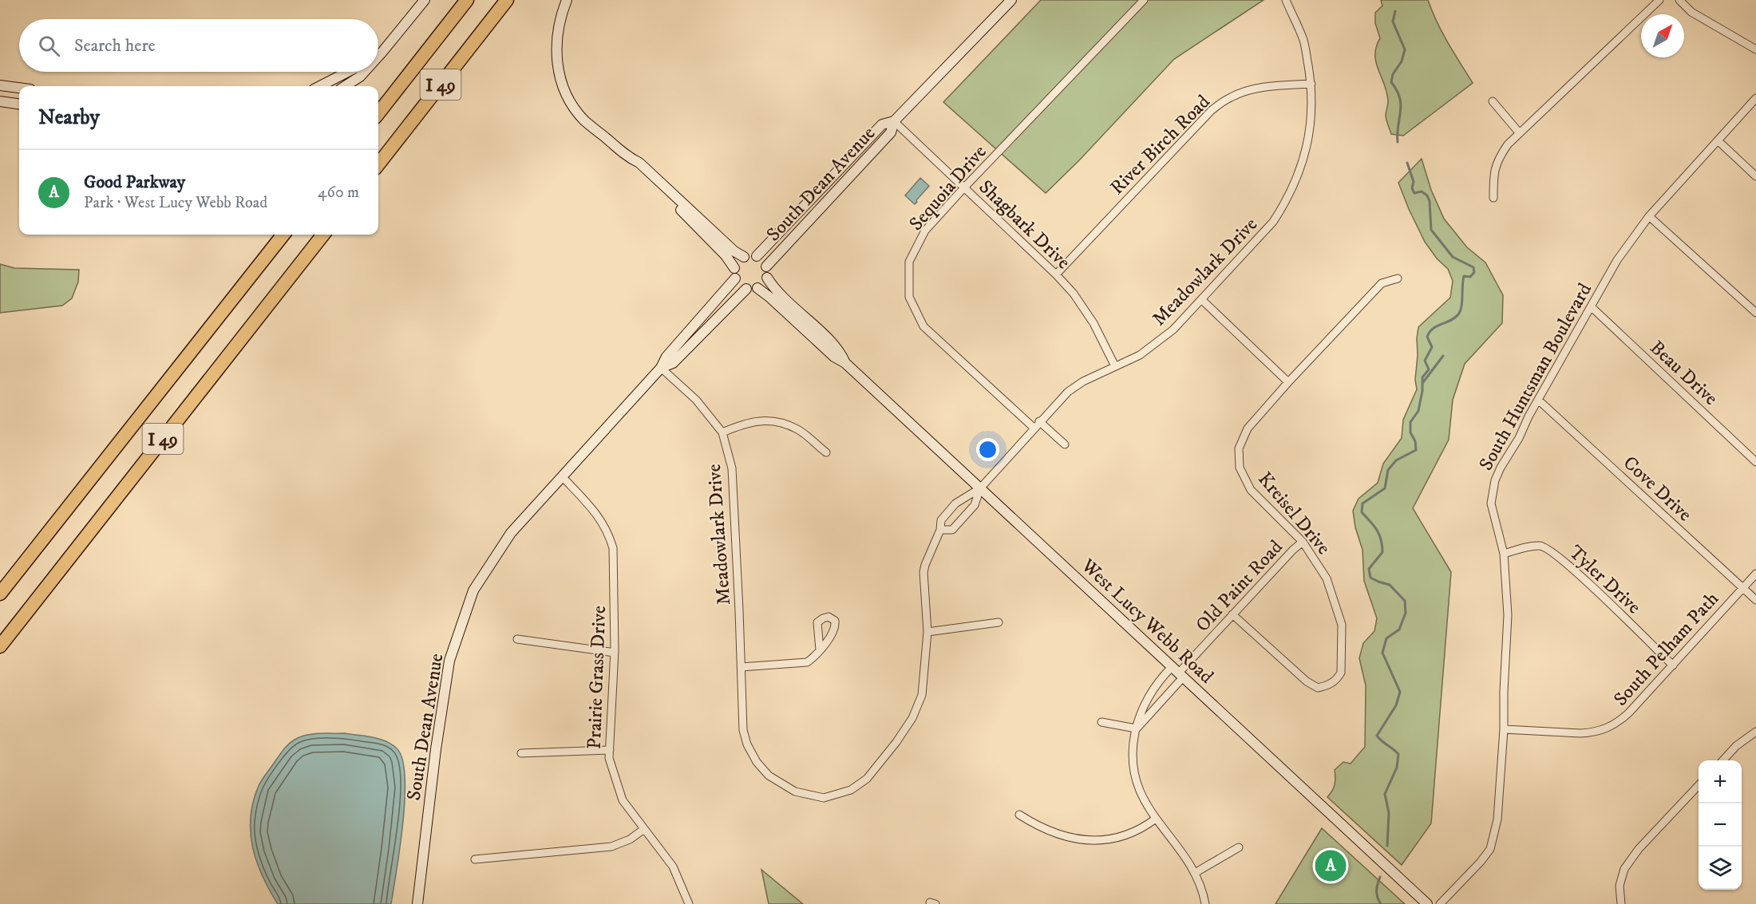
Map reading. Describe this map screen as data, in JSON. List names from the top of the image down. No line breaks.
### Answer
{"streets":{"highway":["I 49"],"street":["River Birch Road","South Dean Avenue","Sequoia Drive","Shagbark Drive","Meadowlark Drive","Beau Drive","South Huntsman Boulevard","Cove Drive","Kreisel Drive","Tyler Drive","Old Paint Road","West Lucy Webb Road","South Pelham Path","Prairie Grass Drive"]},"crossings":[["River Birch Road","Shagbark Drive"],["River Birch Road","Meadowlark Drive"],["South Dean Avenue","Shagbark Drive"],["South Dean Avenue","Meadowlark Drive"],["South Dean Avenue","West Lucy Webb Road"],["South Dean Avenue","Prairie Grass Drive"],["Sequoia Drive","Shagbark Drive"],["Sequoia Drive","Meadowlark Drive"],["Shagbark Drive","Meadowlark Drive"],["Meadowlark Drive","West Lucy Webb Road"],["Beau Drive","South Huntsman Boulevard"],["South Huntsman Boulevard","Cove Drive"],["South Huntsman Boulevard","Tyler Drive"],["South Huntsman Boulevard","South Pelham Path"],["Cove Drive","South Pelham Path"],["Kreisel Drive","Old Paint Road"],["Tyler Drive","South Pelham Path"],["Old Paint Road","West Lucy Webb Road"]],"north":"top right","page":{"search":"Search here","heading":"Nearby","list":[{"mark":"A","name":"Good Parkway","note":"Park · West Lucy Webb Road","value":"460 m"}],"map_buttons":["+","−"],"pins":"A"}}
